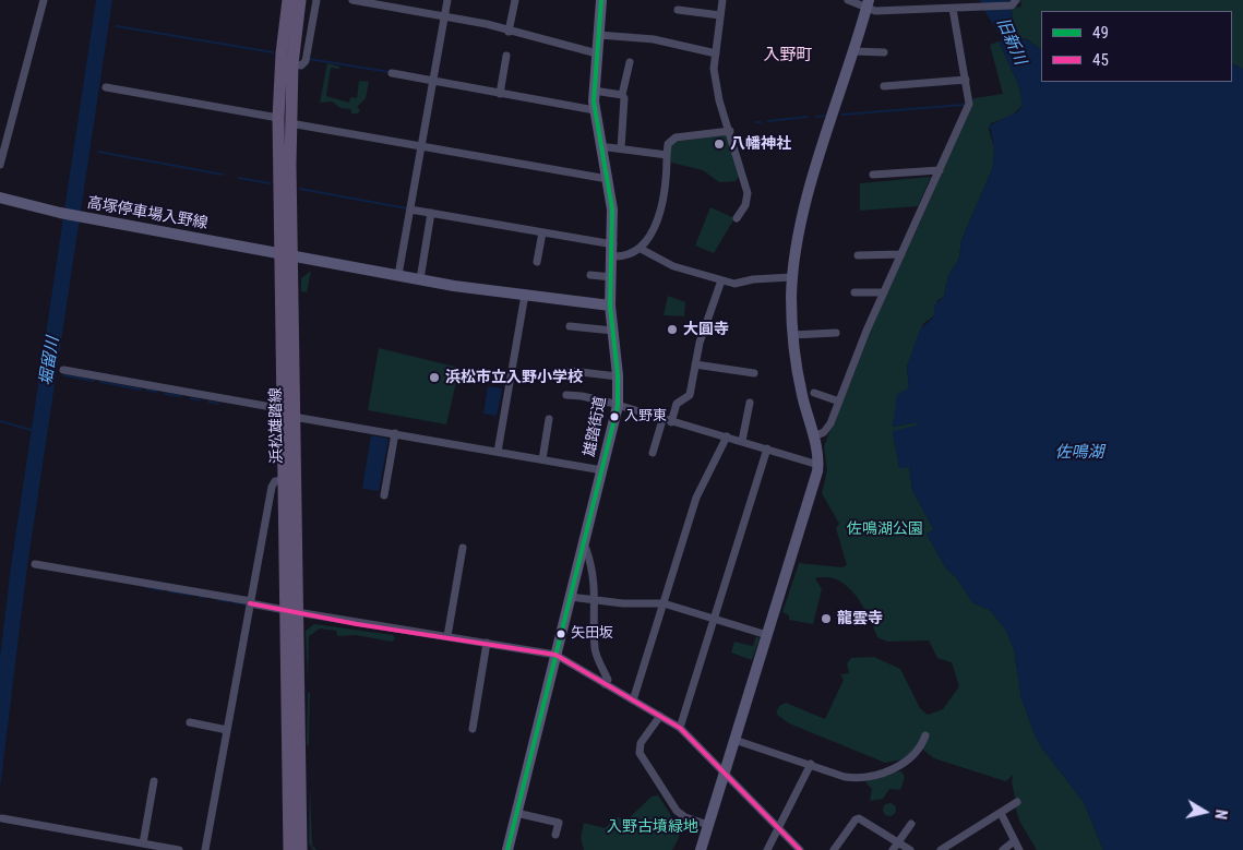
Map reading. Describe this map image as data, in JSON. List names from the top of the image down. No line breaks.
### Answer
{"streets":{"main road":["浜松雄踏線"],"street":["高塚停車場入野線","雄踏街道"]},"crossings":[["高塚停車場入野線","浜松雄踏線"],["高塚停車場入野線","雄踏街道"]],"districts":["入野町"],"water":["旧新川","堀留川","佐鳴湖"],"parks":["佐鳴湖公園","入野古墳緑地"],"places":["八幡神社","大圓寺","浜松市立入野小学校","入野東","龍雲寺","矢田坂"],"lines":["transit line 49","transit line 45"],"legend":["49","45"],"north":"right"}
